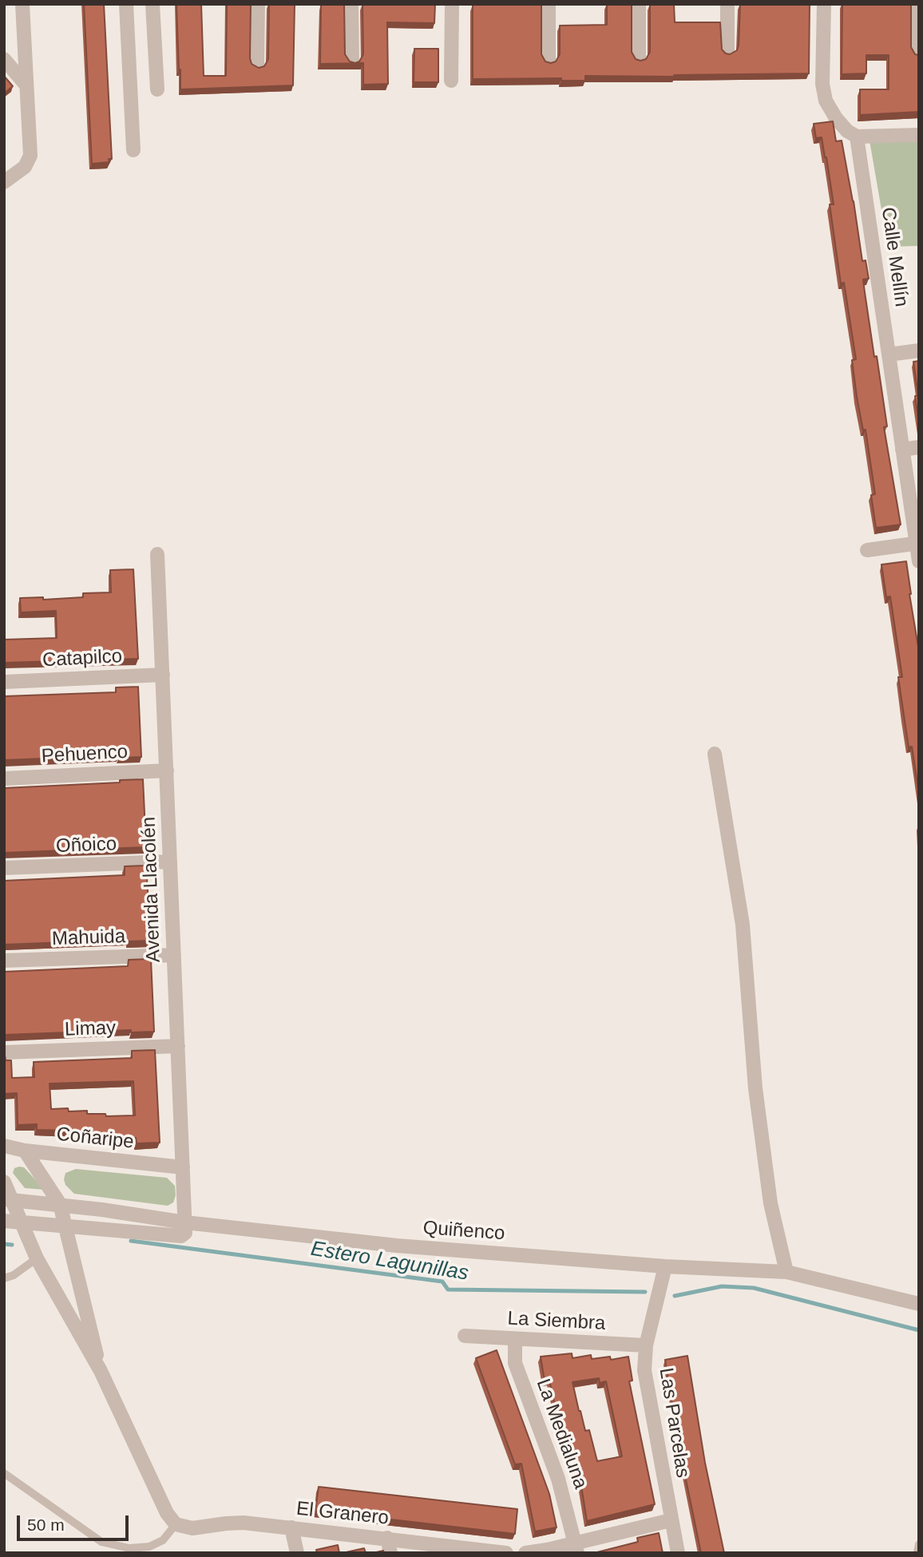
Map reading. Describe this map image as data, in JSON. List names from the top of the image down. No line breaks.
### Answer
{"streets":{"street":["Calle Mellín","Catapilco","Pehuenco","Oñoico","Avenida Llacolén","Mahuida","Limay","Coñaripe","Quiñenco","La Siembra","Las Parcelas","La Medialuna","El Granero"]},"crossings":[["Catapilco","Avenida Llacolén"],["Pehuenco","Avenida Llacolén"],["Oñoico","Avenida Llacolén"],["Avenida Llacolén","Mahuida"],["Avenida Llacolén","Limay"],["Avenida Llacolén","Coñaripe"],["Avenida Llacolén","Quiñenco"],["Quiñenco","Las Parcelas"],["La Siembra","Las Parcelas"],["La Siembra","La Medialuna"]],"water":["Estero Lagunillas"],"scale_bar":"50 m"}
